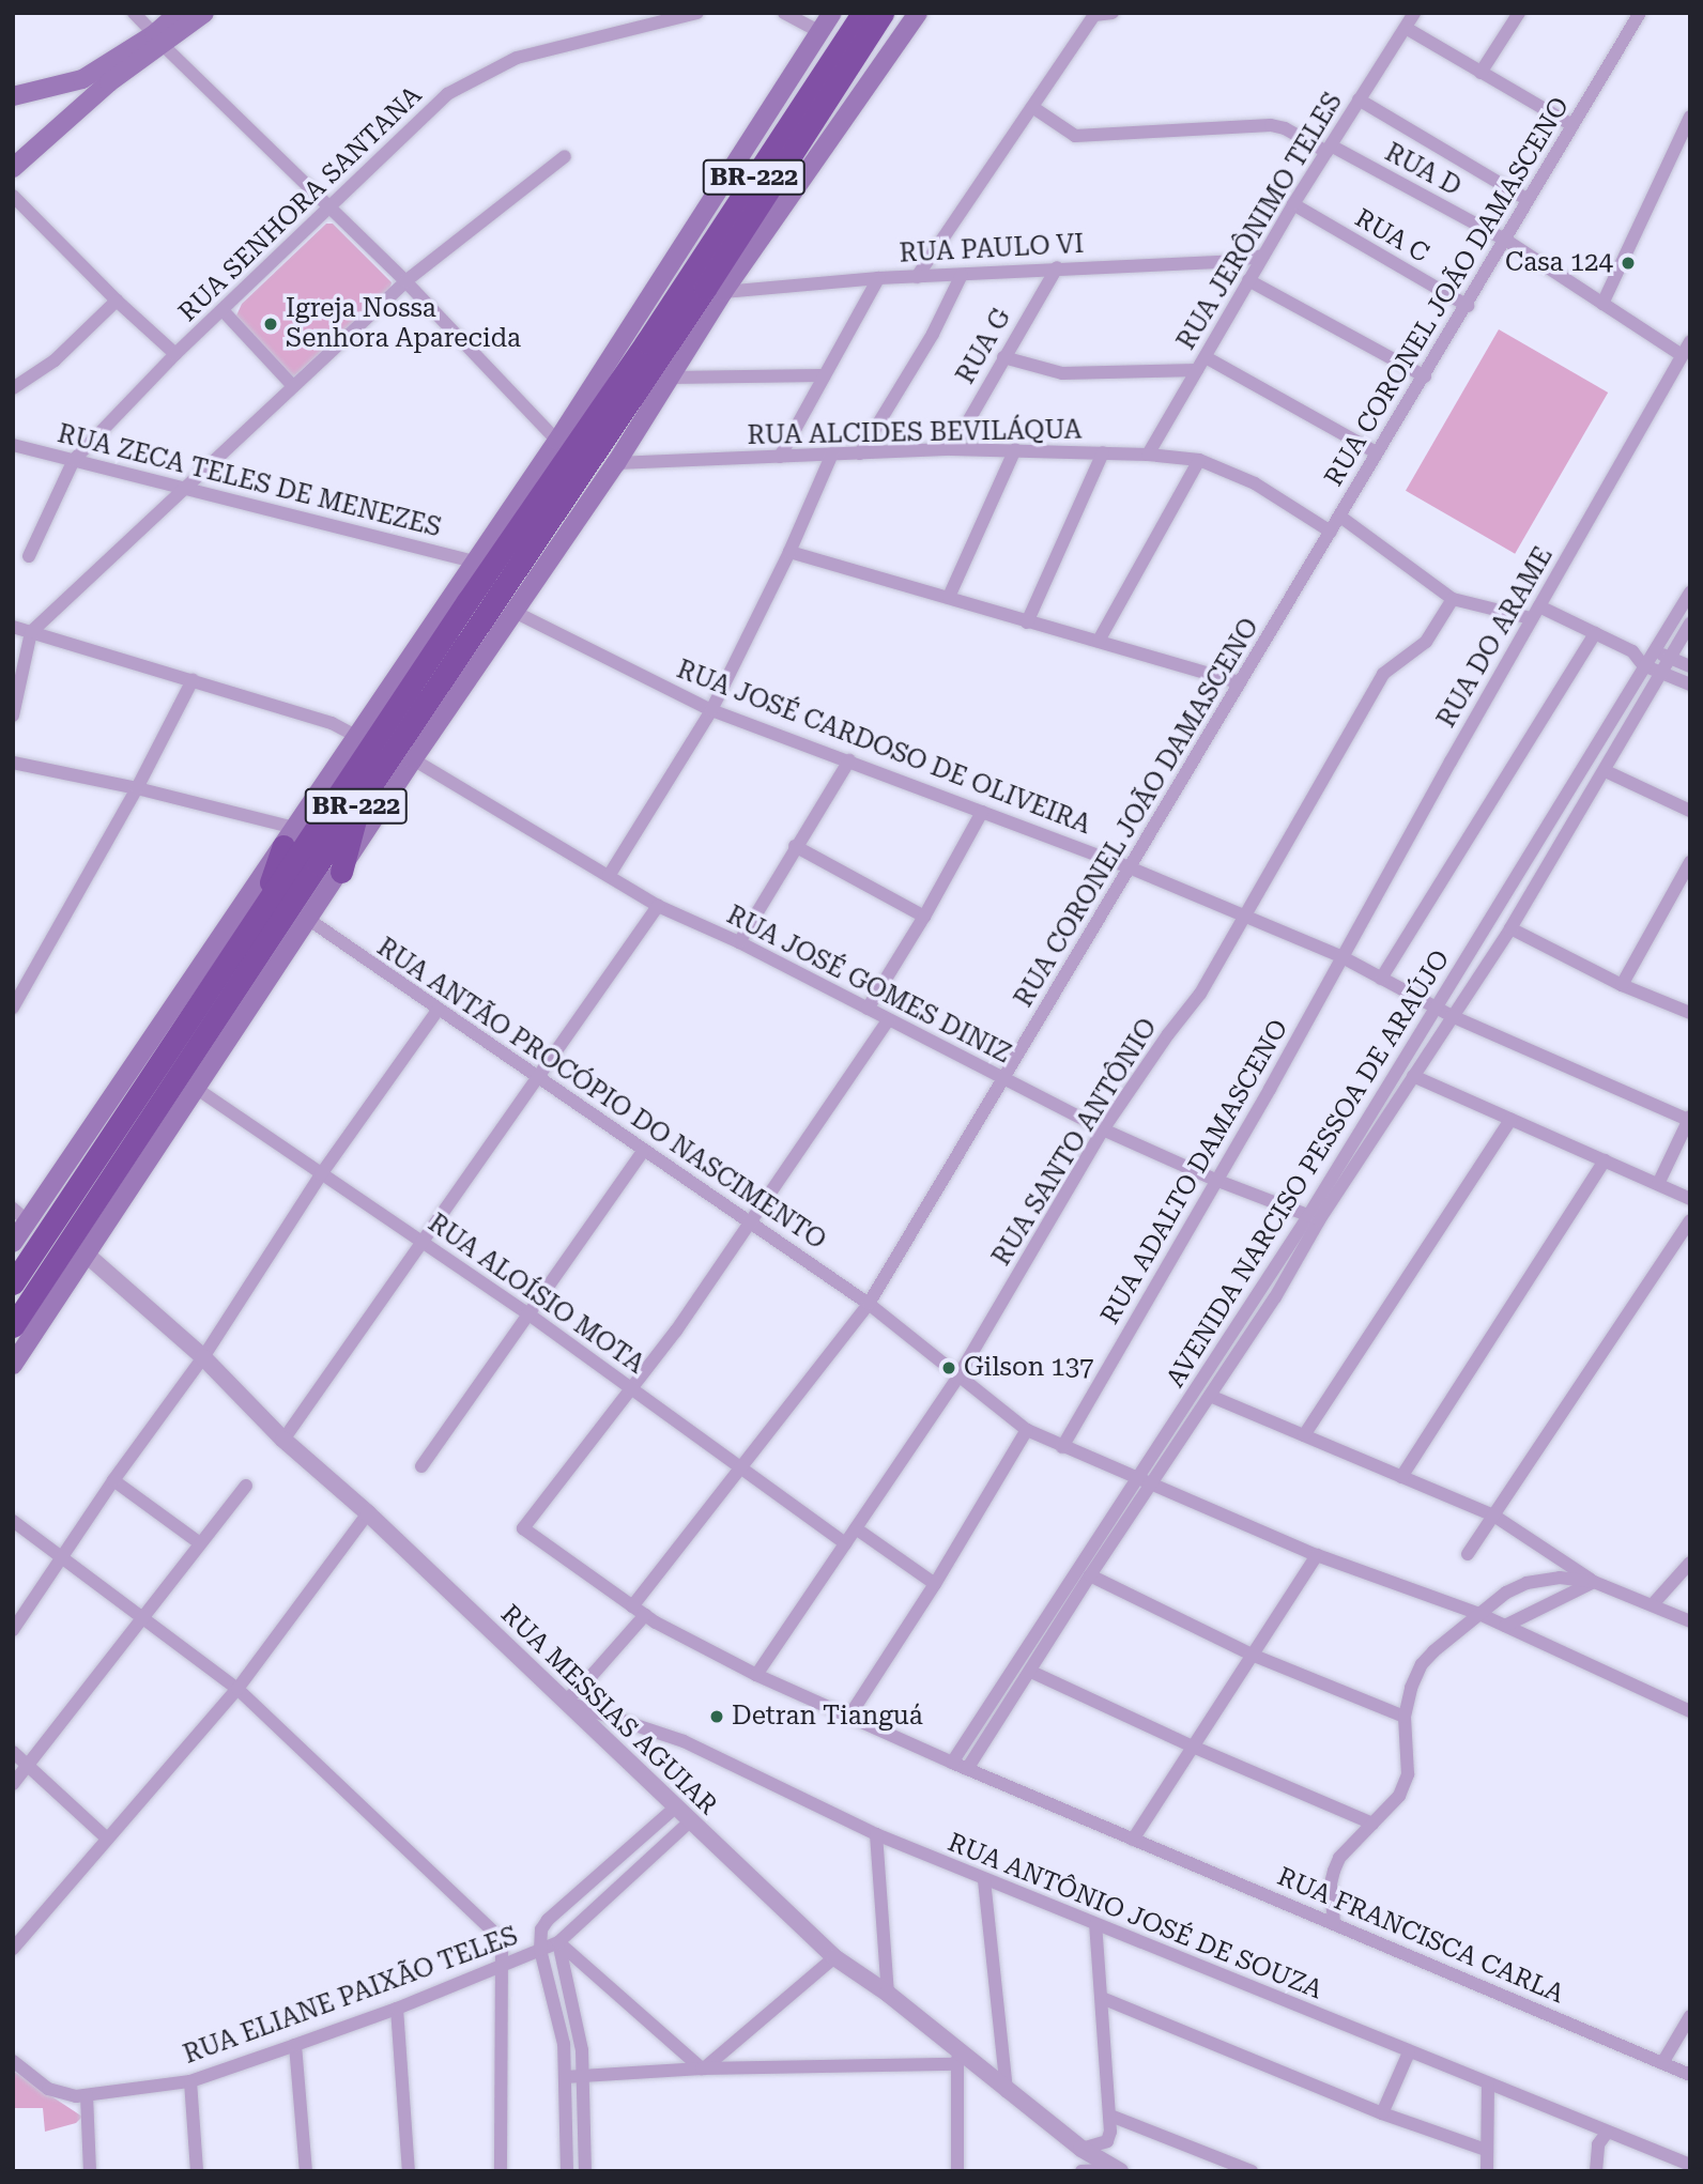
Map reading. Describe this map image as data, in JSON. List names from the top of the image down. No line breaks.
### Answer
{"streets":{"highway":["BR-222"],"street":["RUA D","RUA SENHORA SANTANA","RUA JERÔNIMO TELES","RUA C","RUA PAULO VI","RUA CORONEL JOÃO DAMASCENO","RUA G","RUA ALCIDES BEVILÁQUA","RUA ZECA TELES DE MENEZES","RUA DO ARAME","RUA JOSÉ CARDOSO DE OLIVEIRA","RUA JOSÉ GOMES DINIZ","RUA ANTÃO PROCÓPIO DO NASCIMENTO","RUA SANTO ANTÔNIO","AVENIDA NARCISO PESSOA DE ARAÚJO","RUA ADALTO DAMASCENO","RUA ALOÍSIO MOTA","RUA MESSIAS AGUIAR","RUA ANTÔNIO JOSÉ DE SOUZA","RUA FRANCISCA CARLA","RUA ELIANE PAIXÃO TELES"]},"crossings":[["RUA D","RUA JERÔNIMO TELES"],["RUA D","RUA CORONEL JOÃO DAMASCENO"],["RUA D","RUA DO ARAME"],["BR-222","RUA PAULO VI"],["BR-222","RUA ZECA TELES DE MENEZES"],["RUA SENHORA SANTANA","RUA ZECA TELES DE MENEZES"],["RUA JERÔNIMO TELES","RUA C"],["RUA JERÔNIMO TELES","RUA PAULO VI"],["RUA JERÔNIMO TELES","RUA ALCIDES BEVILÁQUA"],["RUA C","RUA CORONEL JOÃO DAMASCENO"],["RUA PAULO VI","RUA G"],["RUA CORONEL JOÃO DAMASCENO","RUA ALCIDES BEVILÁQUA"],["RUA CORONEL JOÃO DAMASCENO","RUA JOSÉ CARDOSO DE OLIVEIRA"],["RUA CORONEL JOÃO DAMASCENO","RUA JOSÉ GOMES DINIZ"],["RUA CORONEL JOÃO DAMASCENO","RUA ANTÃO PROCÓPIO DO NASCIMENTO"],["RUA CORONEL JOÃO DAMASCENO","RUA ALOÍSIO MOTA"],["RUA CORONEL JOÃO DAMASCENO","RUA FRANCISCA CARLA"],["RUA G","RUA ALCIDES BEVILÁQUA"],["RUA DO ARAME","RUA JOSÉ CARDOSO DE OLIVEIRA"],["RUA DO ARAME","RUA ADALTO DAMASCENO"],["RUA JOSÉ CARDOSO DE OLIVEIRA","RUA SANTO ANTÔNIO"],["RUA JOSÉ CARDOSO DE OLIVEIRA","AVENIDA NARCISO PESSOA DE ARAÚJO"],["RUA JOSÉ CARDOSO DE OLIVEIRA","RUA ADALTO DAMASCENO"],["RUA JOSÉ GOMES DINIZ","RUA SANTO ANTÔNIO"],["RUA JOSÉ GOMES DINIZ","AVENIDA NARCISO PESSOA DE ARAÚJO"],["RUA JOSÉ GOMES DINIZ","RUA ADALTO DAMASCENO"],["RUA ANTÃO PROCÓPIO DO NASCIMENTO","RUA SANTO ANTÔNIO"],["RUA ANTÃO PROCÓPIO DO NASCIMENTO","AVENIDA NARCISO PESSOA DE ARAÚJO"],["RUA ANTÃO PROCÓPIO DO NASCIMENTO","RUA ADALTO DAMASCENO"],["RUA SANTO ANTÔNIO","RUA ALOÍSIO MOTA"],["RUA SANTO ANTÔNIO","RUA FRANCISCA CARLA"],["AVENIDA NARCISO PESSOA DE ARAÚJO","RUA FRANCISCA CARLA"],["RUA ALOÍSIO MOTA","RUA FRANCISCA CARLA"],["RUA MESSIAS AGUIAR","RUA ANTÔNIO JOSÉ DE SOUZA"],["RUA MESSIAS AGUIAR","RUA ELIANE PAIXÃO TELES"]],"places":["Casa 124","Igreja Nossa Senhora Aparecida","Gilson 137","Detran Tianguá"]}
